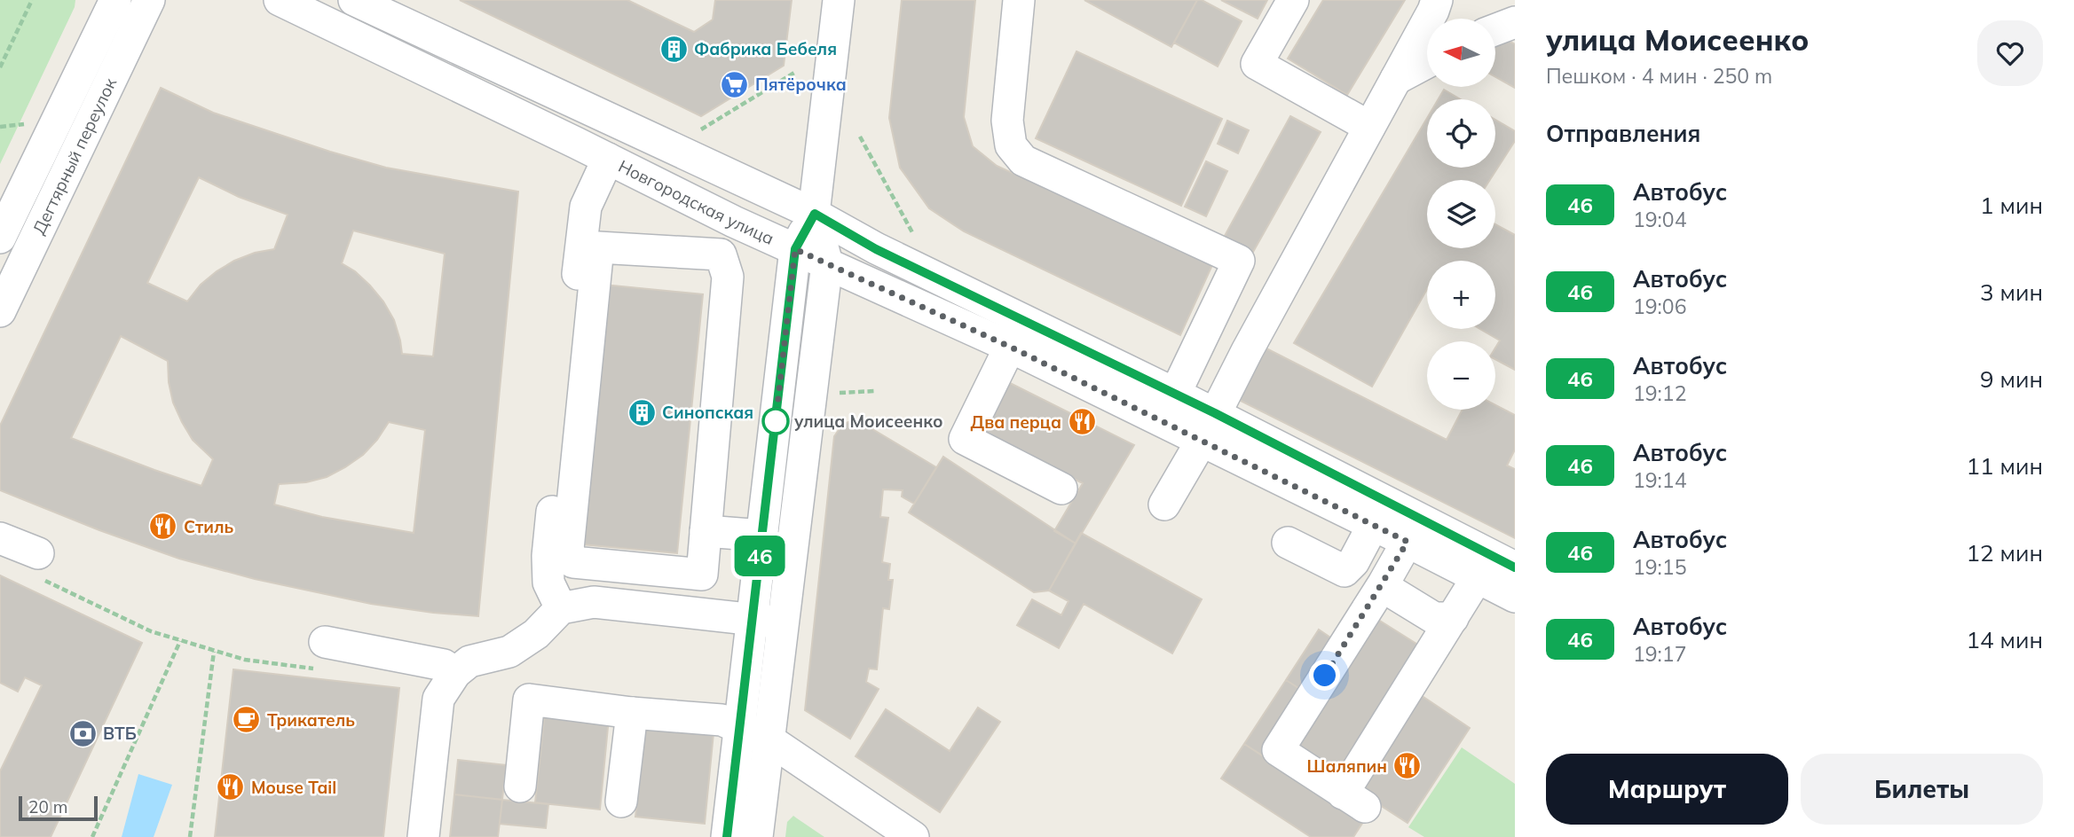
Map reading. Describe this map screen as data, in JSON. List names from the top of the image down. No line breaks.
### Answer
{"streets":{"street":["Дегтярный переулок","Новгородская улица"]},"places":{"building":["Фабрика Бебеля","Синопская"],"supermarket":["Пятёрочка"],"other":["улица Моисеенко"],"restaurant":["Два перца","Стиль","Шаляпин","Mouse Tail"],"cafe":["Трикатель"],"bank":["ВТБ"]},"lines":["bus line 46"],"scale_bar":"20 m","north":"left","page":{"on_map":"46","heading":[["улица Моисеенко","Пешком · 4 мин · 250 m"],"Отправления"],"map_buttons":["+","−"],"list":[{"mark":"46","name":"Автобус","note":"19:04","value":"1 мин"},{"mark":"46","name":"Автобус","note":"19:06","value":"3 мин"},{"mark":"46","name":"Автобус","note":"19:12","value":"9 мин"},{"mark":"46","name":"Автобус","note":"19:14","value":"11 мин"},{"mark":"46","name":"Автобус","note":"19:15","value":"12 мин"},{"mark":"46","name":"Автобус","note":"19:17","value":"14 мин"}],"buttons":["Маршрут","Билеты"],"scale":"20 m"}}
